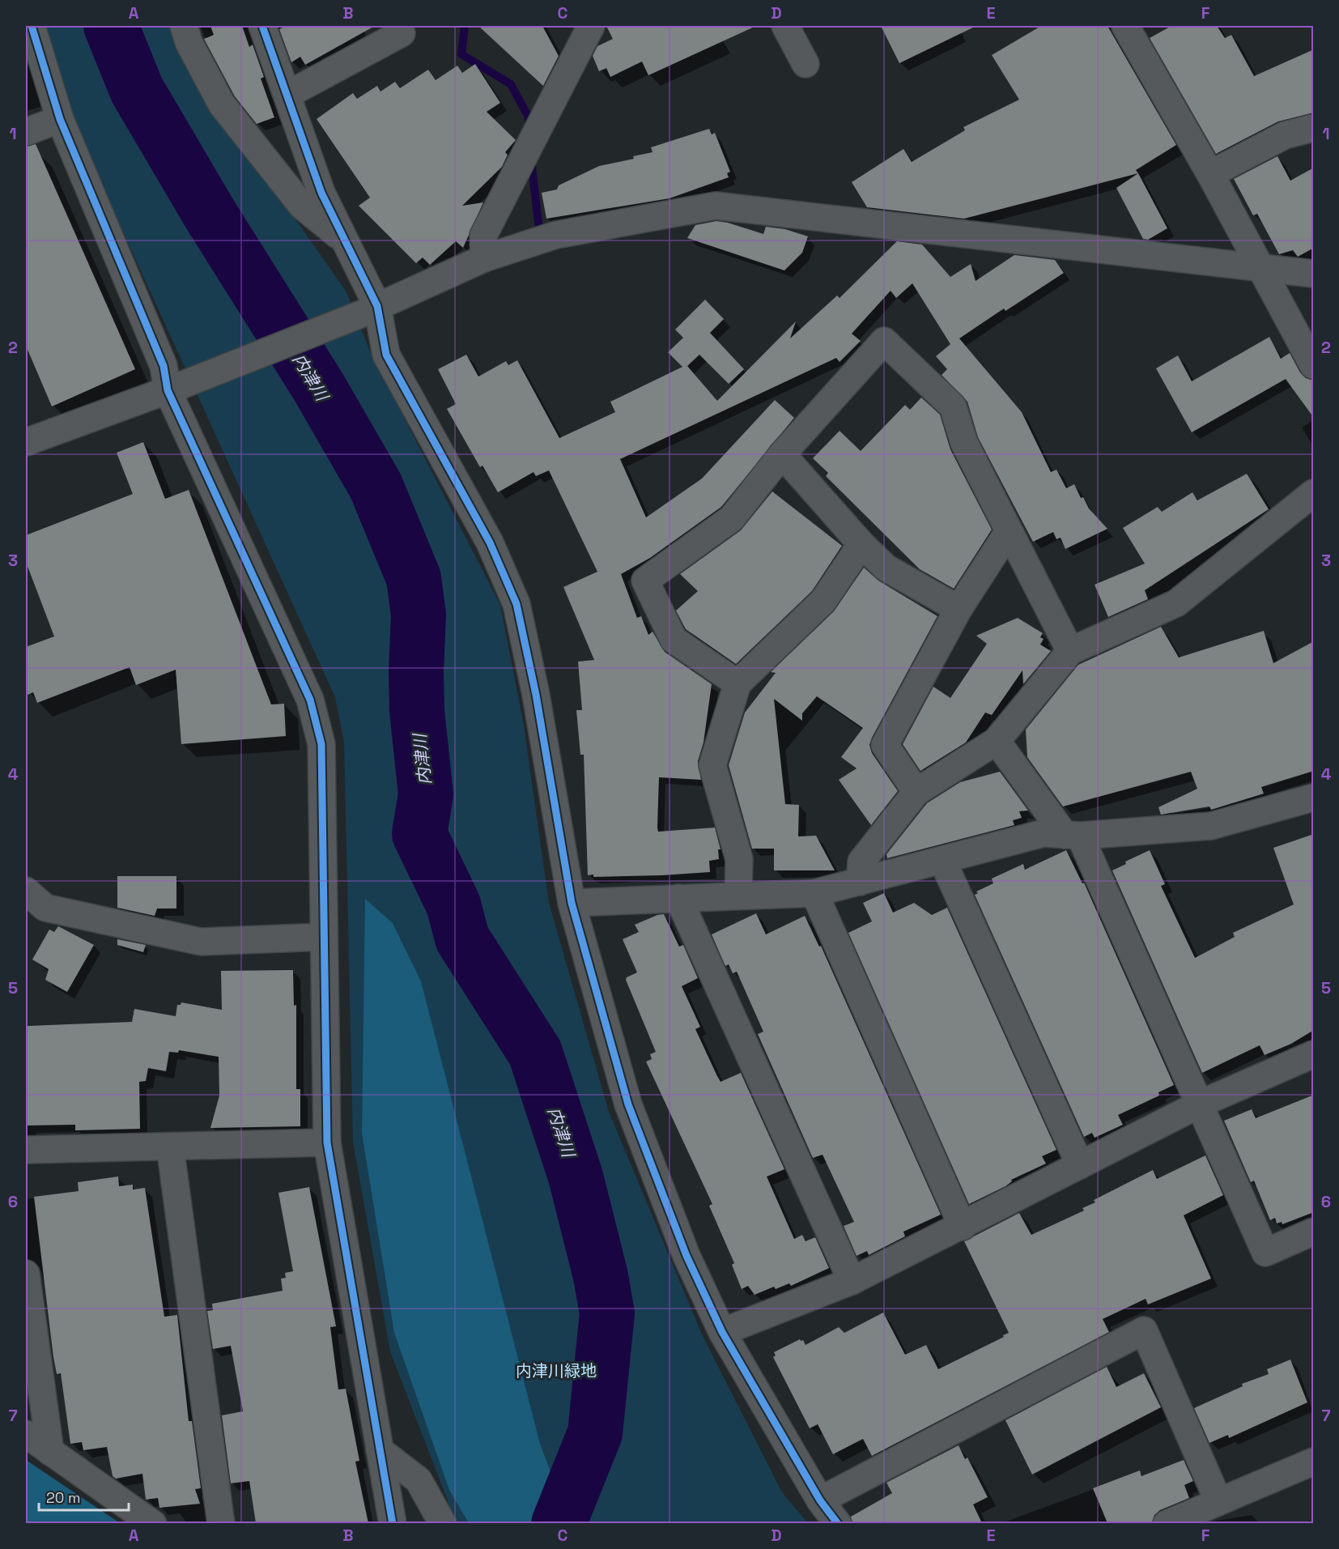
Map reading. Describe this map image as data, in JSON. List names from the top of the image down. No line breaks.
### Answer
{"water":["内津川"],"parks":["内津川緑地"],"scale_bar":"20 m","grid":{"columns":["A","B","C","D","E","F"],"rows":["1","2","3","4","5","6","7"]}}
